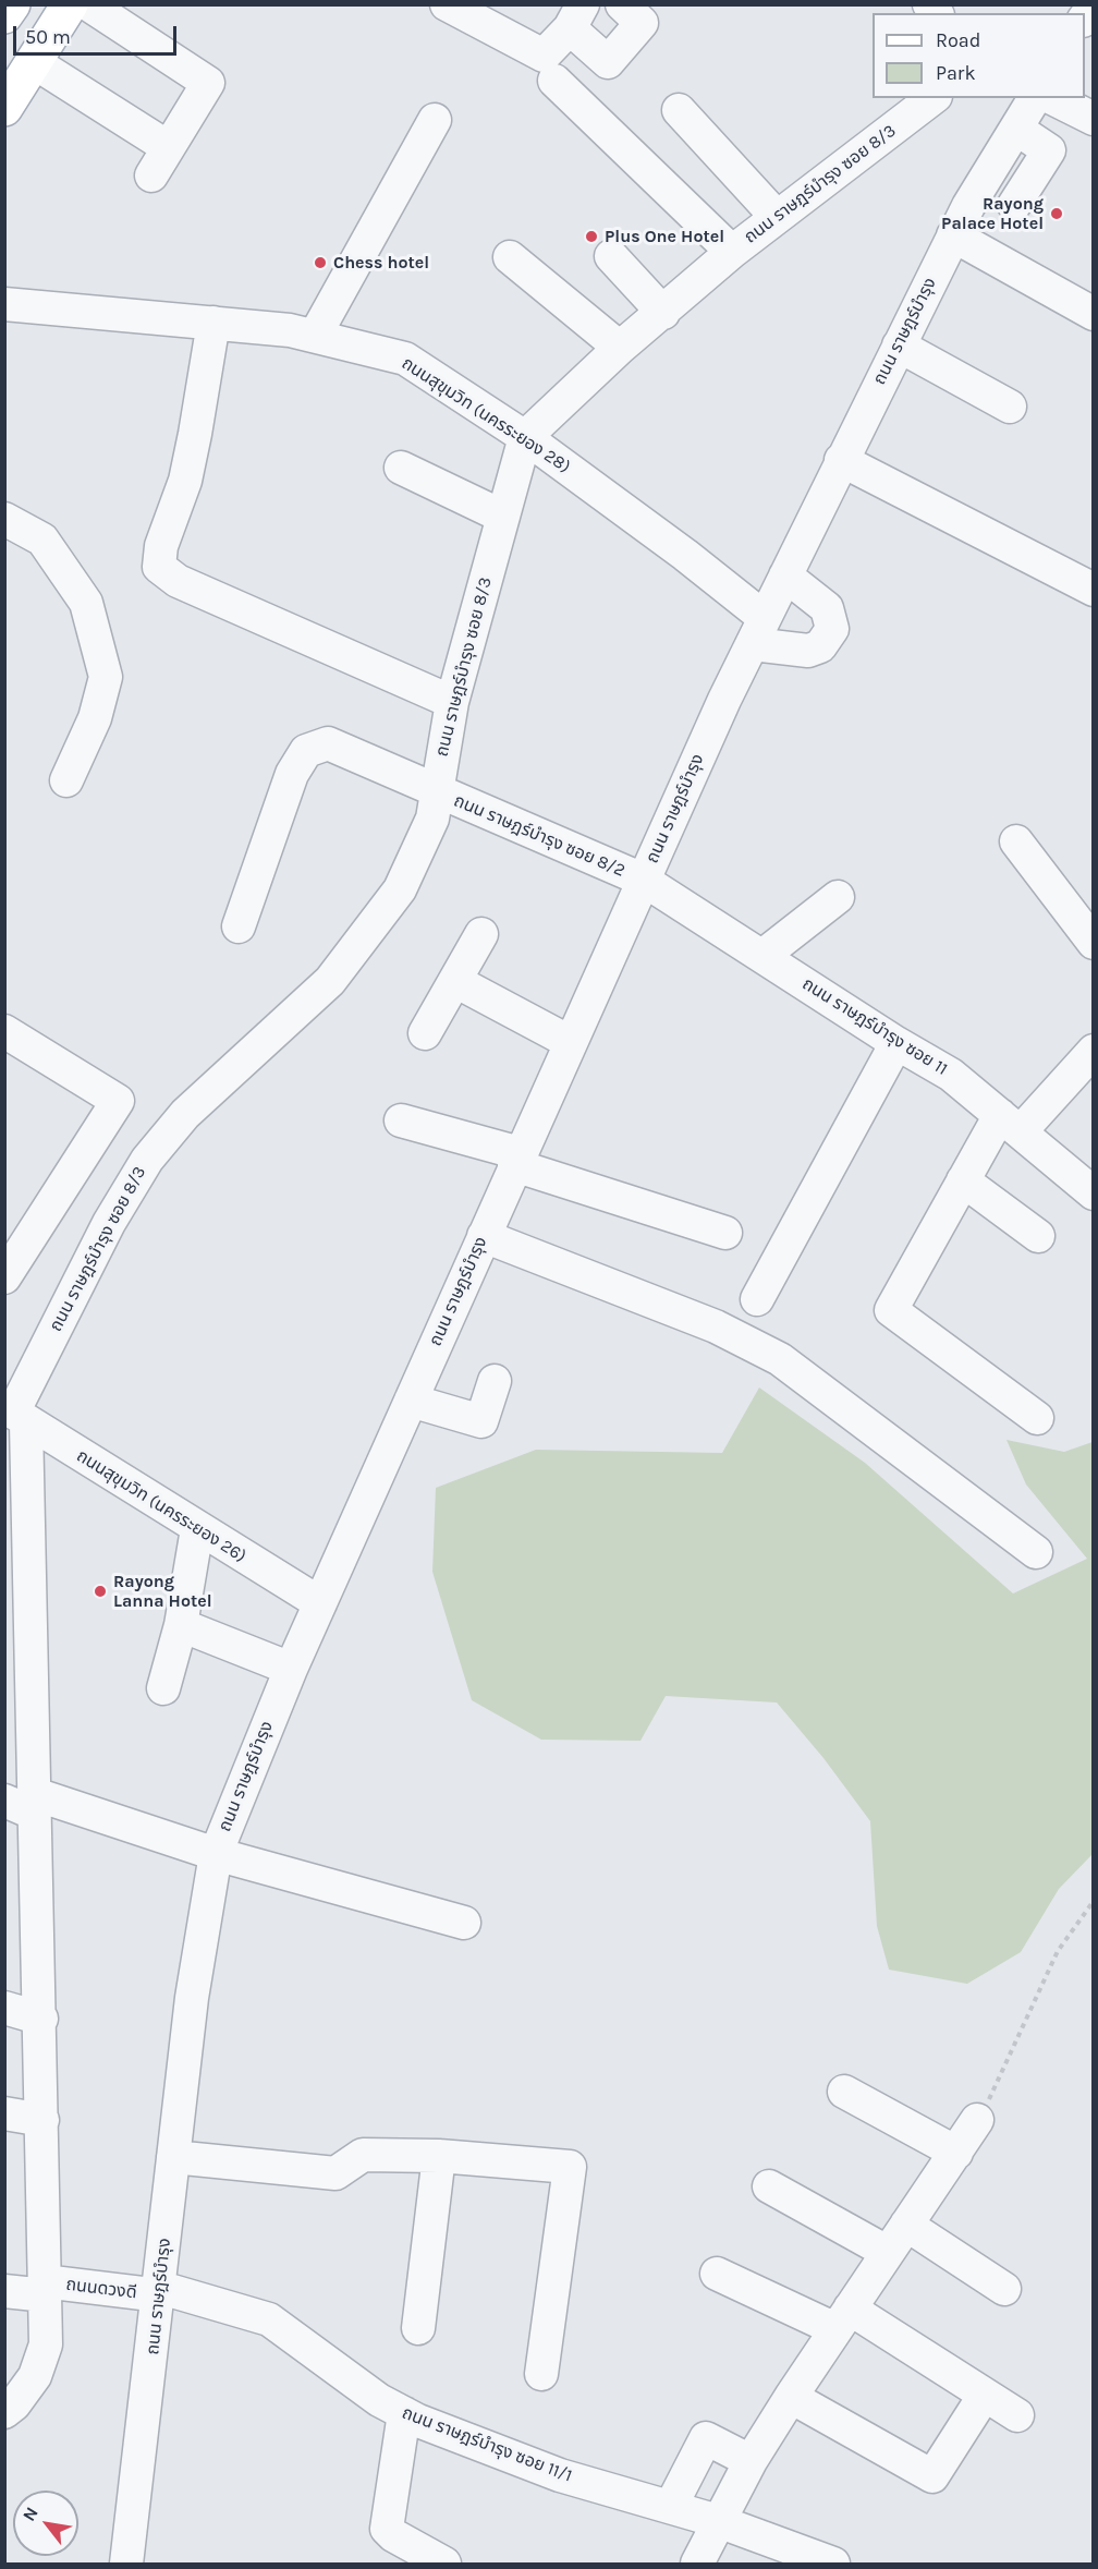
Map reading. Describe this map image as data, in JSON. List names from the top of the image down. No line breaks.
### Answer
{"streets":{"street":["ถนน ราษฎร์บำรุง ซอย 8/3","ถนน ราษฎร์บำรุง","ถนนสุขุมวิท (นครระยอง 28)","ถนน ราษฎร์บำรุง ซอย 8/2","ถนน ราษฎร์บำรุง ซอย 11","ถนนสุขุมวิท (นครระยอง 26)","ถนนดวงดี","ถนน ราษฎร์บำรุง ซอย 11/1"]},"crossings":[["ถนน ราษฎร์บำรุง ซอย 8/3","ถนนสุขุมวิท (นครระยอง 28)"],["ถนน ราษฎร์บำรุง ซอย 8/3","ถนน ราษฎร์บำรุง ซอย 8/2"],["ถนน ราษฎร์บำรุง ซอย 8/3","ถนนสุขุมวิท (นครระยอง 26)"],["ถนน ราษฎร์บำรุง","ถนนสุขุมวิท (นครระยอง 28)"],["ถนน ราษฎร์บำรุง","ถนน ราษฎร์บำรุง ซอย 8/2"],["ถนน ราษฎร์บำรุง","ถนน ราษฎร์บำรุง ซอย 11"],["ถนน ราษฎร์บำรุง","ถนนสุขุมวิท (นครระยอง 26)"],["ถนน ราษฎร์บำรุง","ถนนดวงดี"],["ถนน ราษฎร์บำรุง","ถนน ราษฎร์บำรุง ซอย 11/1"],["ถนน ราษฎร์บำรุง ซอย 8/2","ถนน ราษฎร์บำรุง ซอย 11"],["ถนนดวงดี","ถนน ราษฎร์บำรุง ซอย 11/1"]],"places":["Rayong Palace Hotel","Plus One Hotel","Chess hotel","Rayong Lanna Hotel"],"legend":["Road","Park"],"scale_bar":"50 m","north":"top left"}
